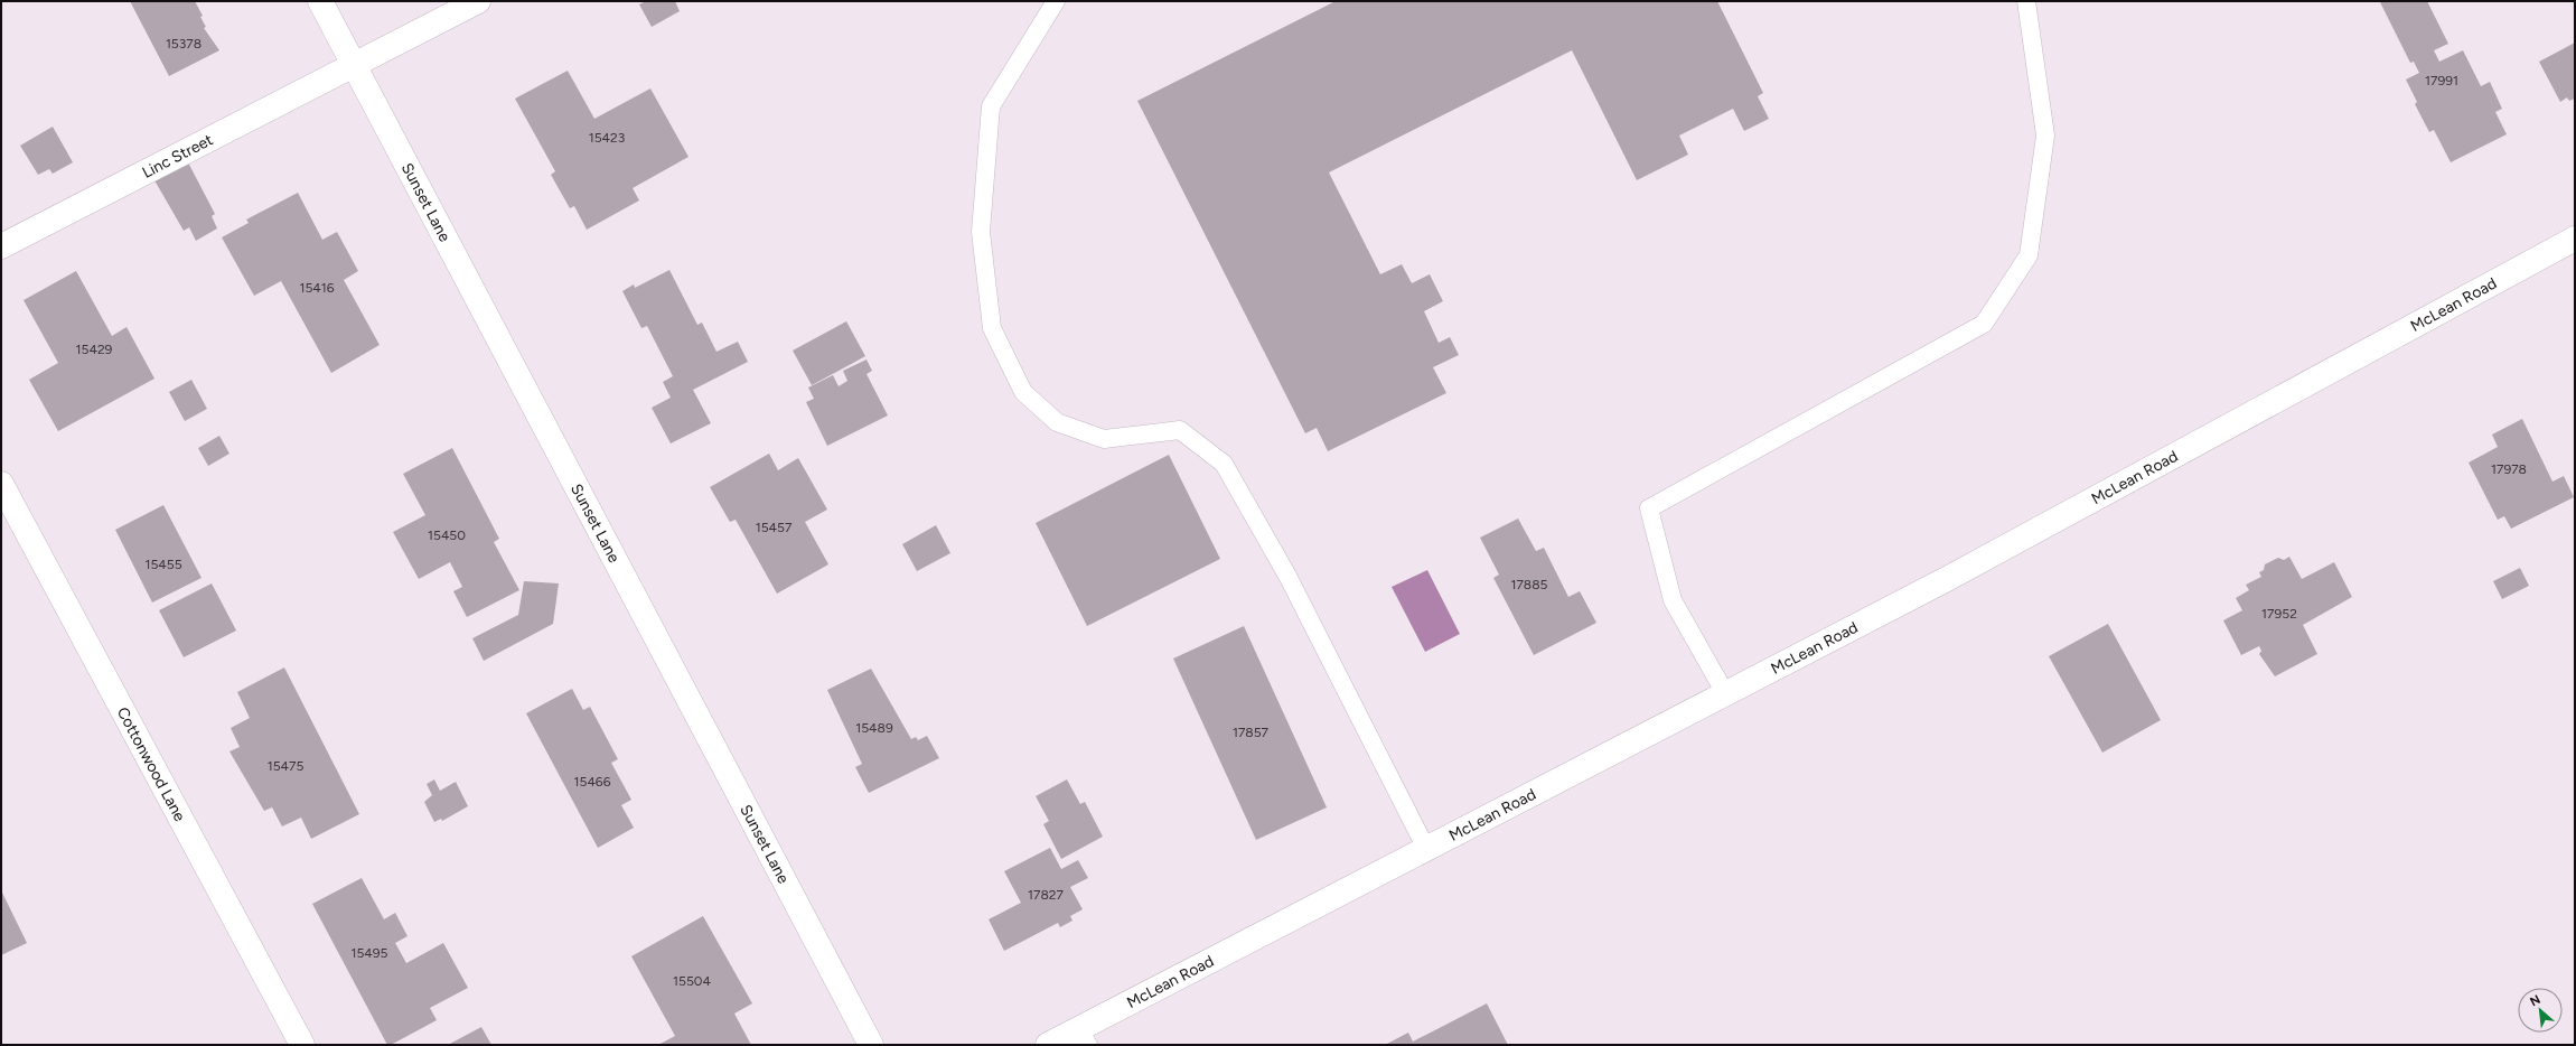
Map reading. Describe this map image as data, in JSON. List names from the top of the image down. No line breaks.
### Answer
{"streets":{"street":["Linc Street","Sunset Lane","McLean Road","Cottonwood Lane"]},"crossings":[["Linc Street","Sunset Lane"]],"house_numbers":["15378","17991","15423","15416","15429","17978","15457","15450","15455","17885","17952","15489","17857","15475","15466","17827","15495","15504"],"north":"top left"}
